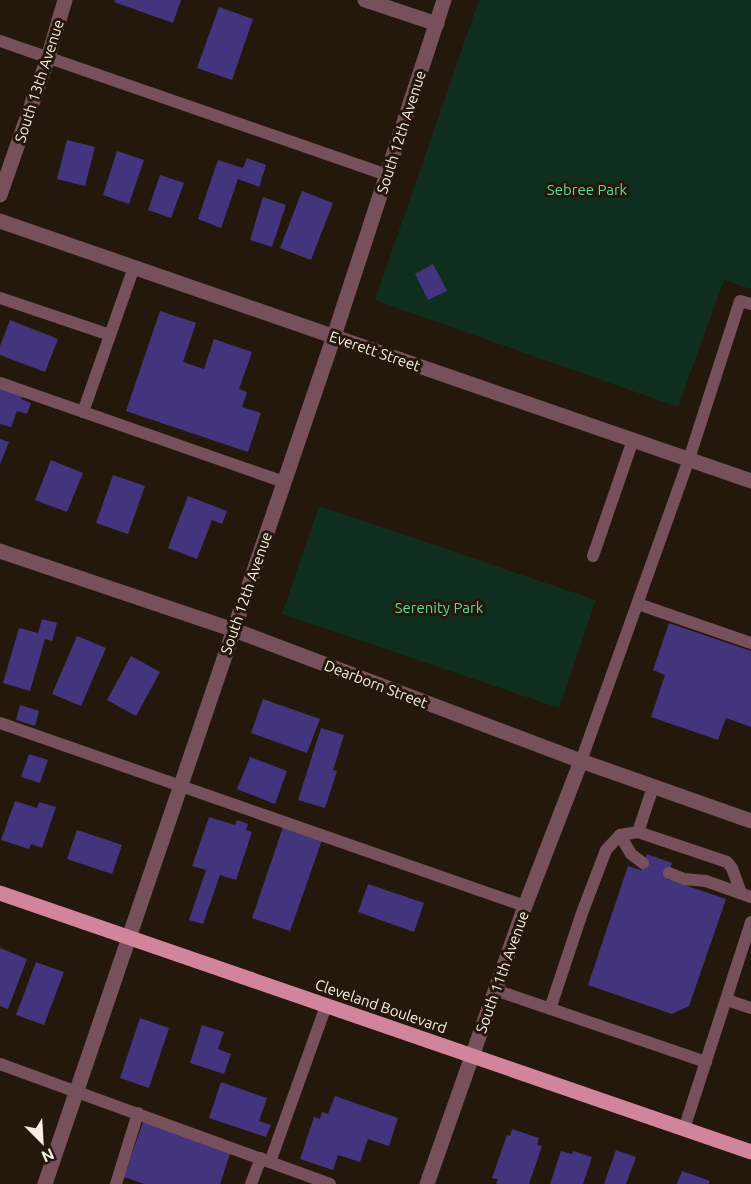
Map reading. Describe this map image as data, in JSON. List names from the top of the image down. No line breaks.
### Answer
{"streets":{"main road":["Cleveland Boulevard"],"street":["South 13th Avenue","South 12th Avenue","Everett Street","Dearborn Street","South 11th Avenue"]},"crossings":[["South 12th Avenue","Everett Street"],["South 12th Avenue","Dearborn Street"],["South 12th Avenue","Cleveland Boulevard"],["Dearborn Street","South 11th Avenue"],["South 11th Avenue","Cleveland Boulevard"]],"parks":["Sebree Park","Serenity Park"],"north":"bottom right"}
